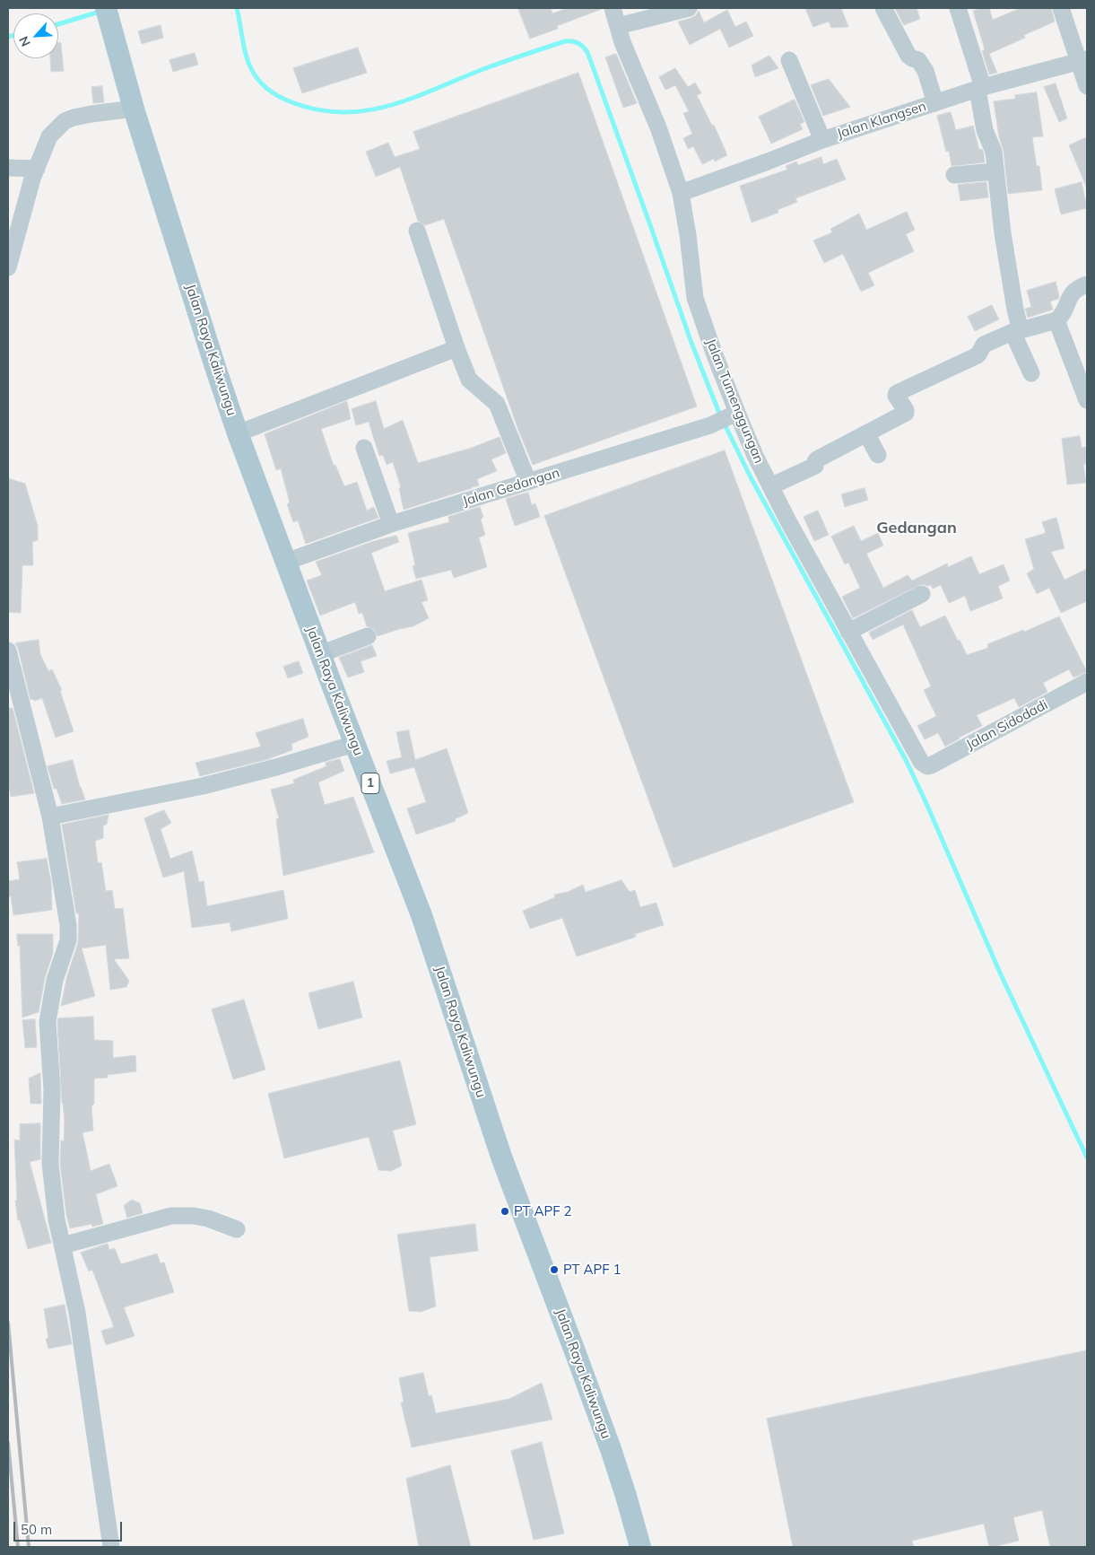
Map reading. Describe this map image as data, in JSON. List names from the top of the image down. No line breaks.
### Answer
{"streets":{"main road":["Jalan Raya Kaliwungu","1"],"street":["Jalan Klangsen","Jalan Tumenggungan","Jalan Gedangan","Jalan Sidodadi"]},"crossings":[["Jalan Klangsen","Jalan Tumenggungan"],["Jalan Raya Kaliwungu","Jalan Gedangan"],["Jalan Tumenggungan","Jalan Gedangan"],["Jalan Tumenggungan","Jalan Sidodadi"]],"districts":["Gedangan"],"places":["PT APF 2","PT APF 1"],"scale_bar":"50 m","north":"bottom left"}
